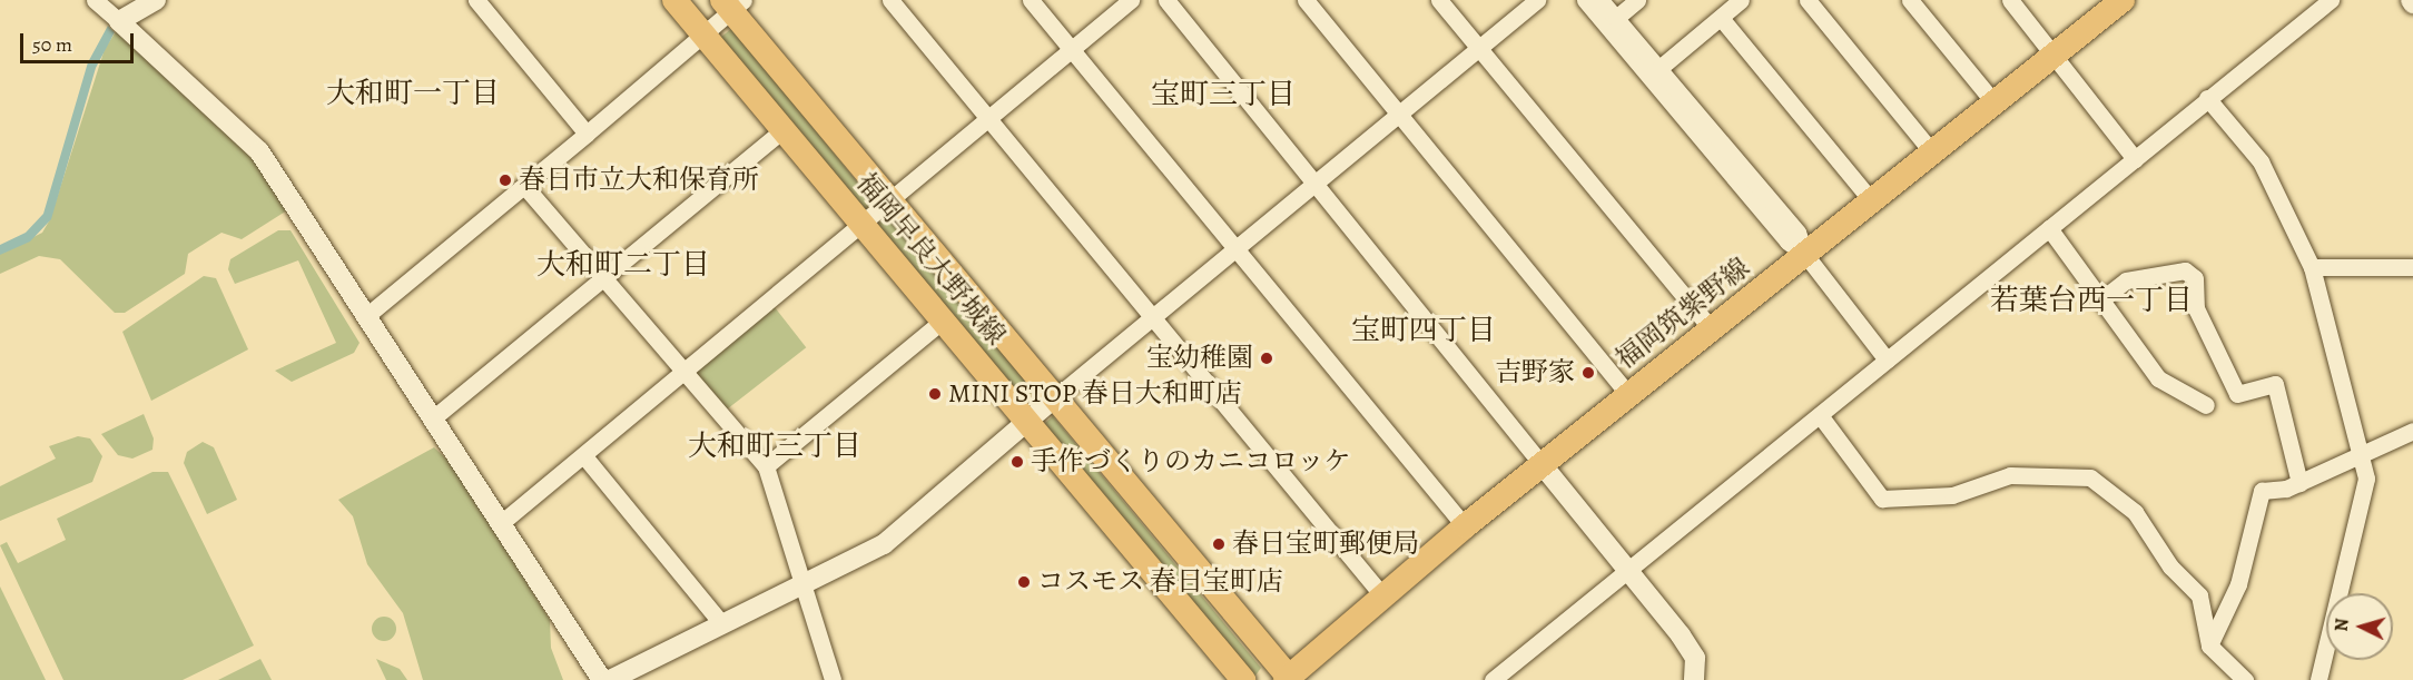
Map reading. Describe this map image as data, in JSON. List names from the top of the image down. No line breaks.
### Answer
{"streets":{"main road":["福岡早良大野城線","福岡筑紫野線"]},"crossings":[["福岡早良大野城線","福岡筑紫野線"]],"districts":["大和町一丁目","宝町三丁目","大和町二丁目","若葉台西一丁目","宝町四丁目","大和町三丁目"],"places":["春日市立大和保育所","宝幼稚園","吉野家","MINI STOP 春日大和町店","手作づくりのカニコロッケ","春日宝町郵便局","コスモス 春日宝町店"],"scale_bar":"50 m","north":"left"}
